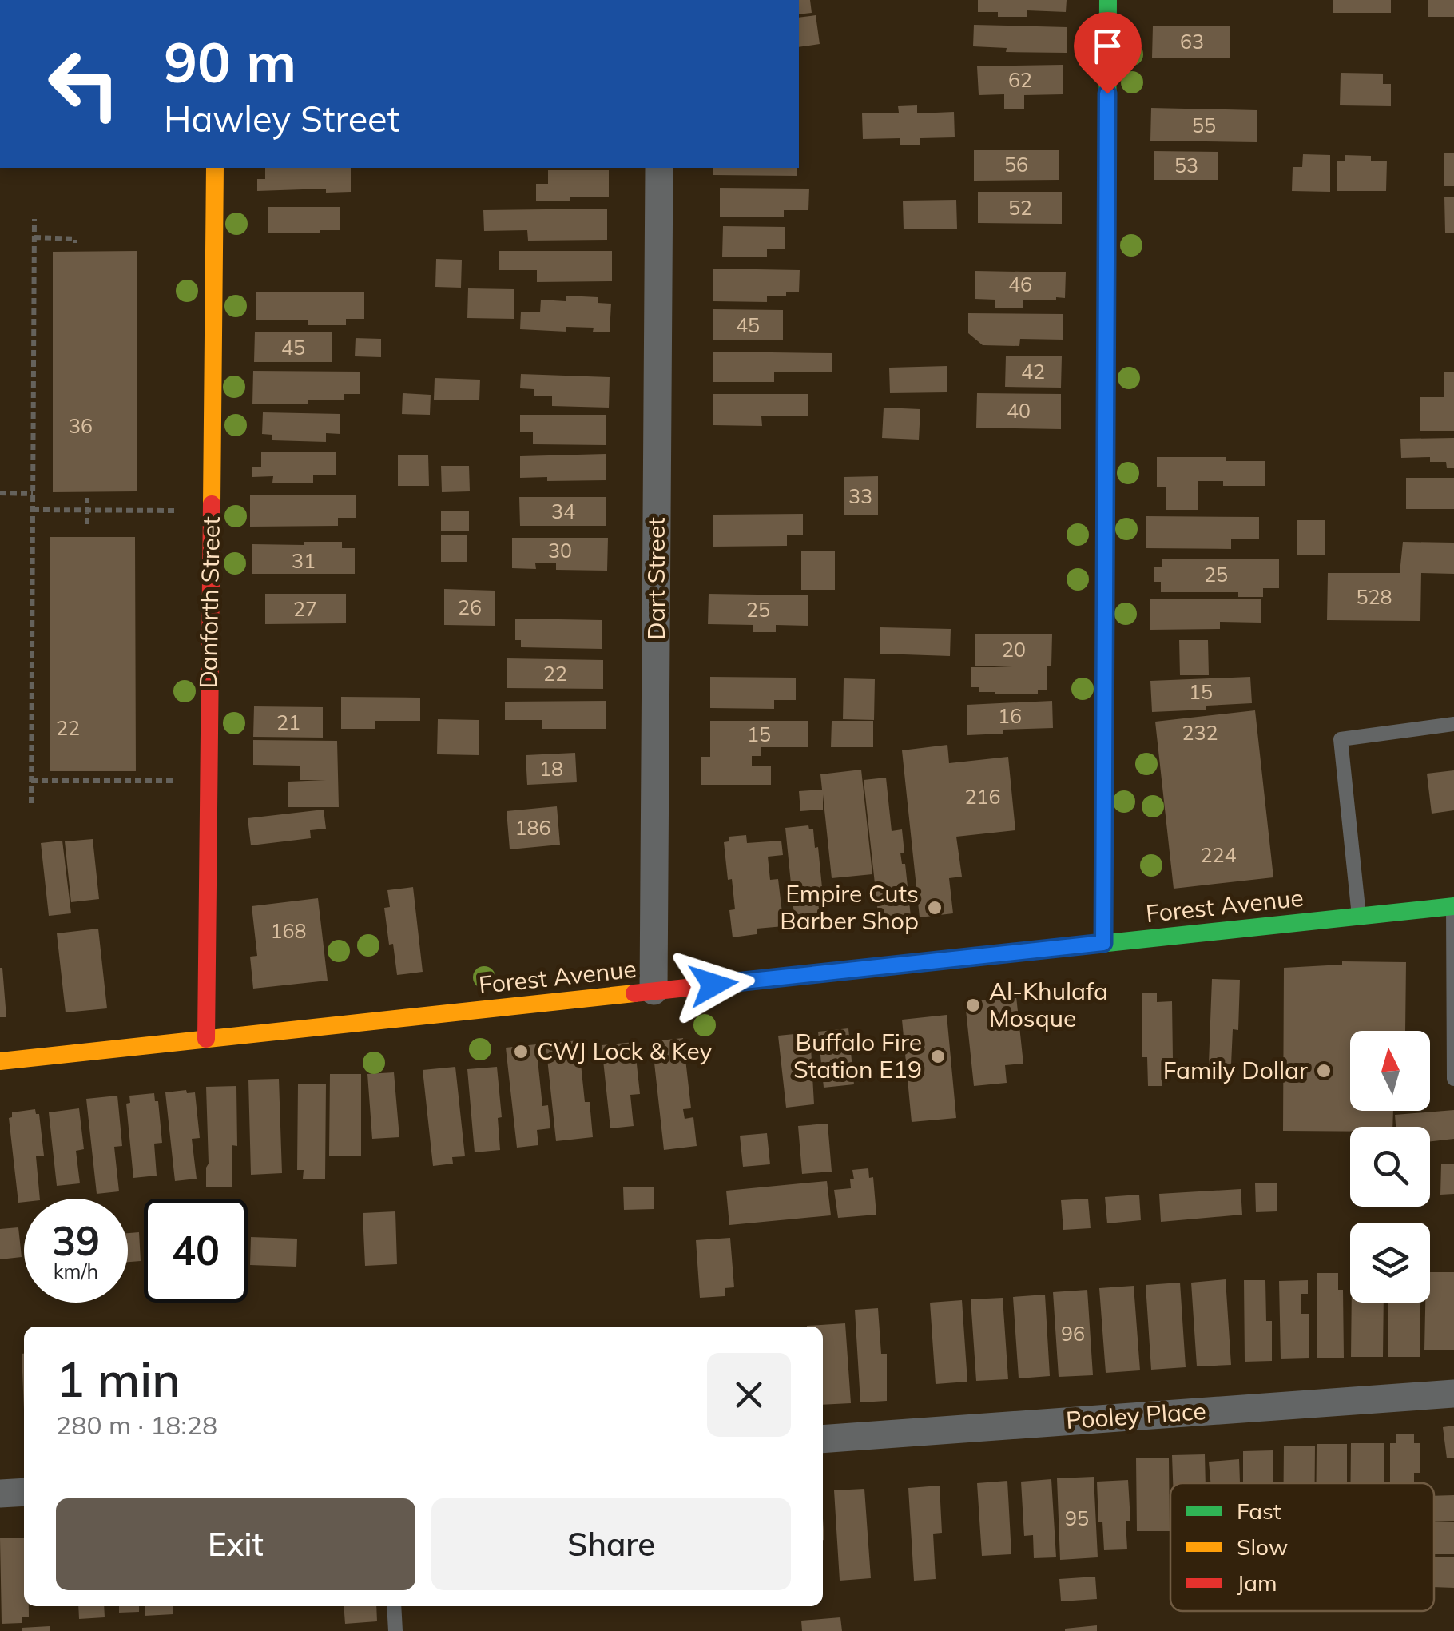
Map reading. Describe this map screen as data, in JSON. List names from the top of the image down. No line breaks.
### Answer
{"streets":{"street":["Dart Street","Danforth Street","Forest Avenue","Pooley Place"]},"crossings":[["Dart Street","Forest Avenue"],["Danforth Street","Forest Avenue"]],"places":["Empire Cuts Barber Shop","Al-Khulafa Mosque","CWJ Lock & Key","Buffalo Fire Station E19","Family Dollar"],"house_numbers":["63","62","55","56","53","52","46","45","45","42","40","36","33","34","30","31","25","528","26","27","25","20","22","15","16","21","22","232","15","18","216","186","224","168","96","95"],"legend":["Fast","Slow","Jam"],"north":"top","page":{"turn":["90 m","Hawley Street"],"speed":"39 km/h","limit":"40","heading":["1 min","280 m · 18:28"],"buttons":["Exit","Share"]}}
